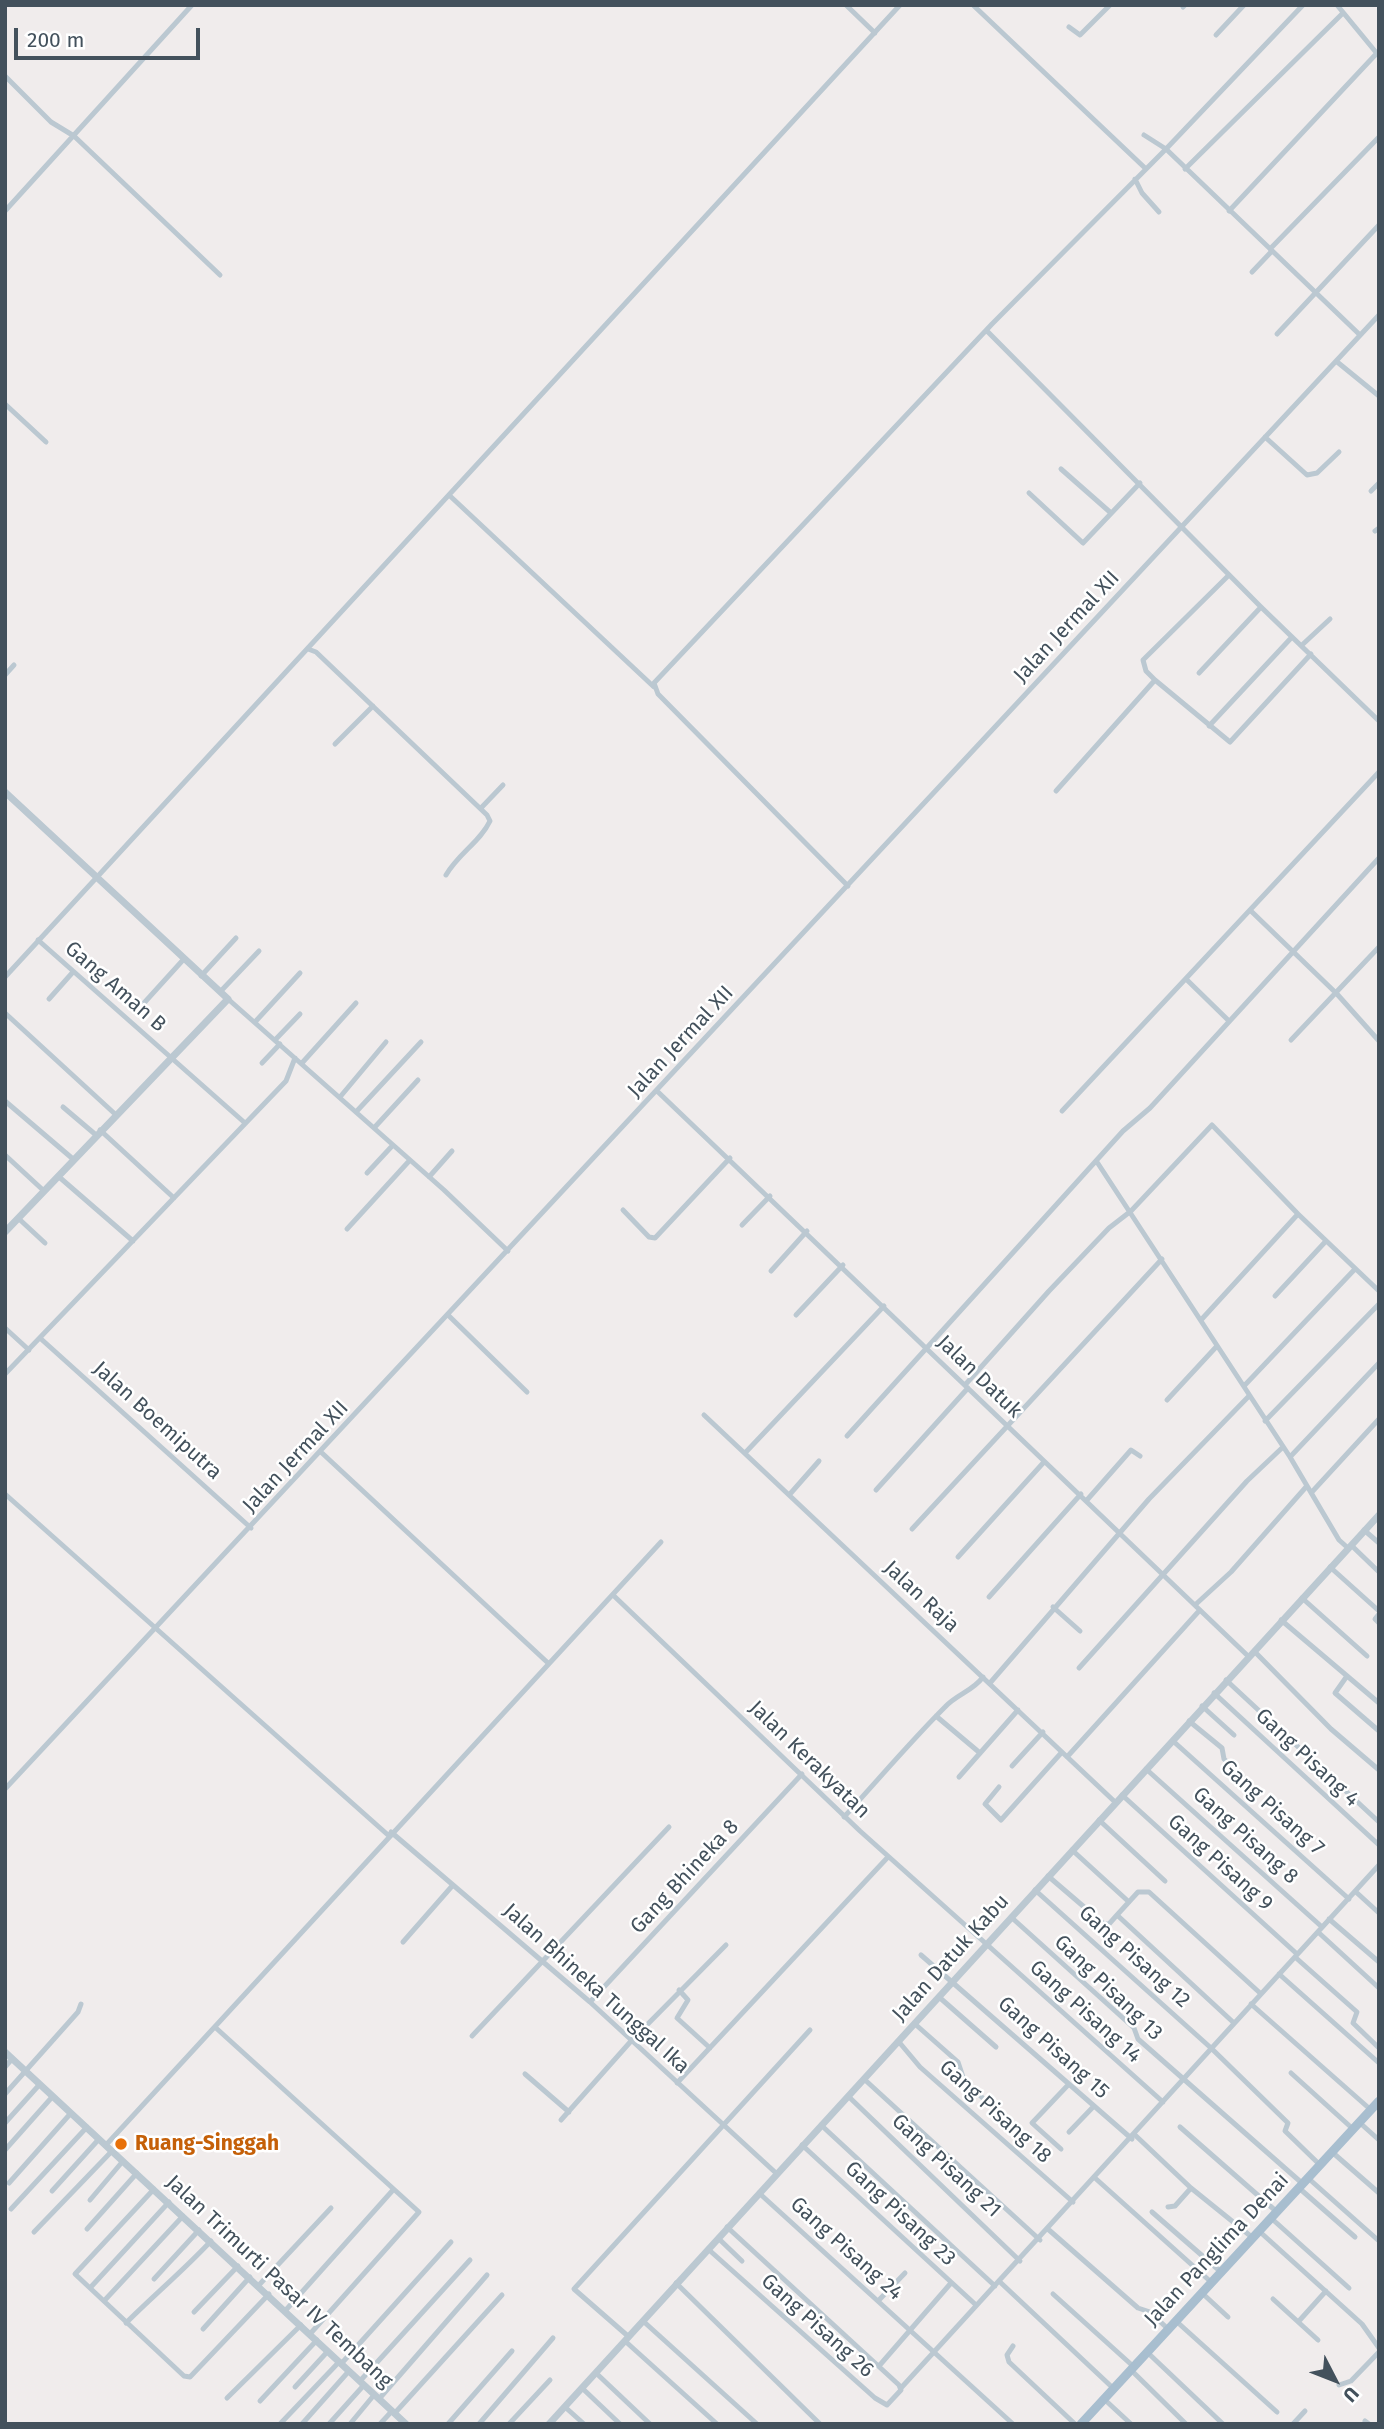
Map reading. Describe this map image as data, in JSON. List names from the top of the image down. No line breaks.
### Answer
{"streets":{"main road":["Jalan Panglima Denai"],"street":["Jalan Jermal XII","Gang Aman B","Jalan Datuk","Jalan Boemiputra","Jalan Raja","Gang Pisang 4","Jalan Kerakyatan","Gang Pisang 7","Gang Pisang 8","Gang Pisang 9","Gang Bhineka 8","Gang Pisang 12","Jalan Datuk Kabu","Gang Pisang 13","Jalan Bhineka Tunggal Ika","Gang Pisang 14","Gang Pisang 15","Gang Pisang 18","Gang Pisang 21","Gang Pisang 23","Gang Pisang 24","Jalan Trimurti Pasar IV Tembang","Gang Pisang 26"]},"crossings":[["Jalan Jermal XII","Jalan Datuk"],["Jalan Jermal XII","Jalan Boemiputra"],["Jalan Jermal XII","Jalan Bhineka Tunggal Ika"],["Jalan Datuk","Jalan Datuk Kabu"],["Jalan Raja","Jalan Datuk Kabu"],["Gang Pisang 4","Jalan Datuk Kabu"],["Jalan Kerakyatan","Gang Bhineka 8"],["Jalan Kerakyatan","Jalan Datuk Kabu"],["Jalan Kerakyatan","Gang Pisang 14"],["Gang Pisang 7","Jalan Datuk Kabu"],["Gang Pisang 8","Jalan Datuk Kabu"],["Gang Pisang 9","Jalan Datuk Kabu"],["Gang Bhineka 8","Jalan Bhineka Tunggal Ika"],["Gang Pisang 12","Jalan Datuk Kabu"],["Gang Pisang 12","Jalan Panglima Denai"],["Jalan Datuk Kabu","Gang Pisang 13"],["Jalan Datuk Kabu","Jalan Bhineka Tunggal Ika"],["Jalan Datuk Kabu","Gang Pisang 14"],["Jalan Datuk Kabu","Gang Pisang 15"],["Jalan Datuk Kabu","Gang Pisang 18"],["Jalan Datuk Kabu","Gang Pisang 21"],["Jalan Datuk Kabu","Gang Pisang 23"],["Jalan Datuk Kabu","Gang Pisang 24"],["Jalan Datuk Kabu","Gang Pisang 26"],["Gang Pisang 13","Jalan Panglima Denai"],["Gang Pisang 15","Jalan Panglima Denai"]],"places":["Ruang-Singgah"],"scale_bar":"200 m","north":"bottom right"}
